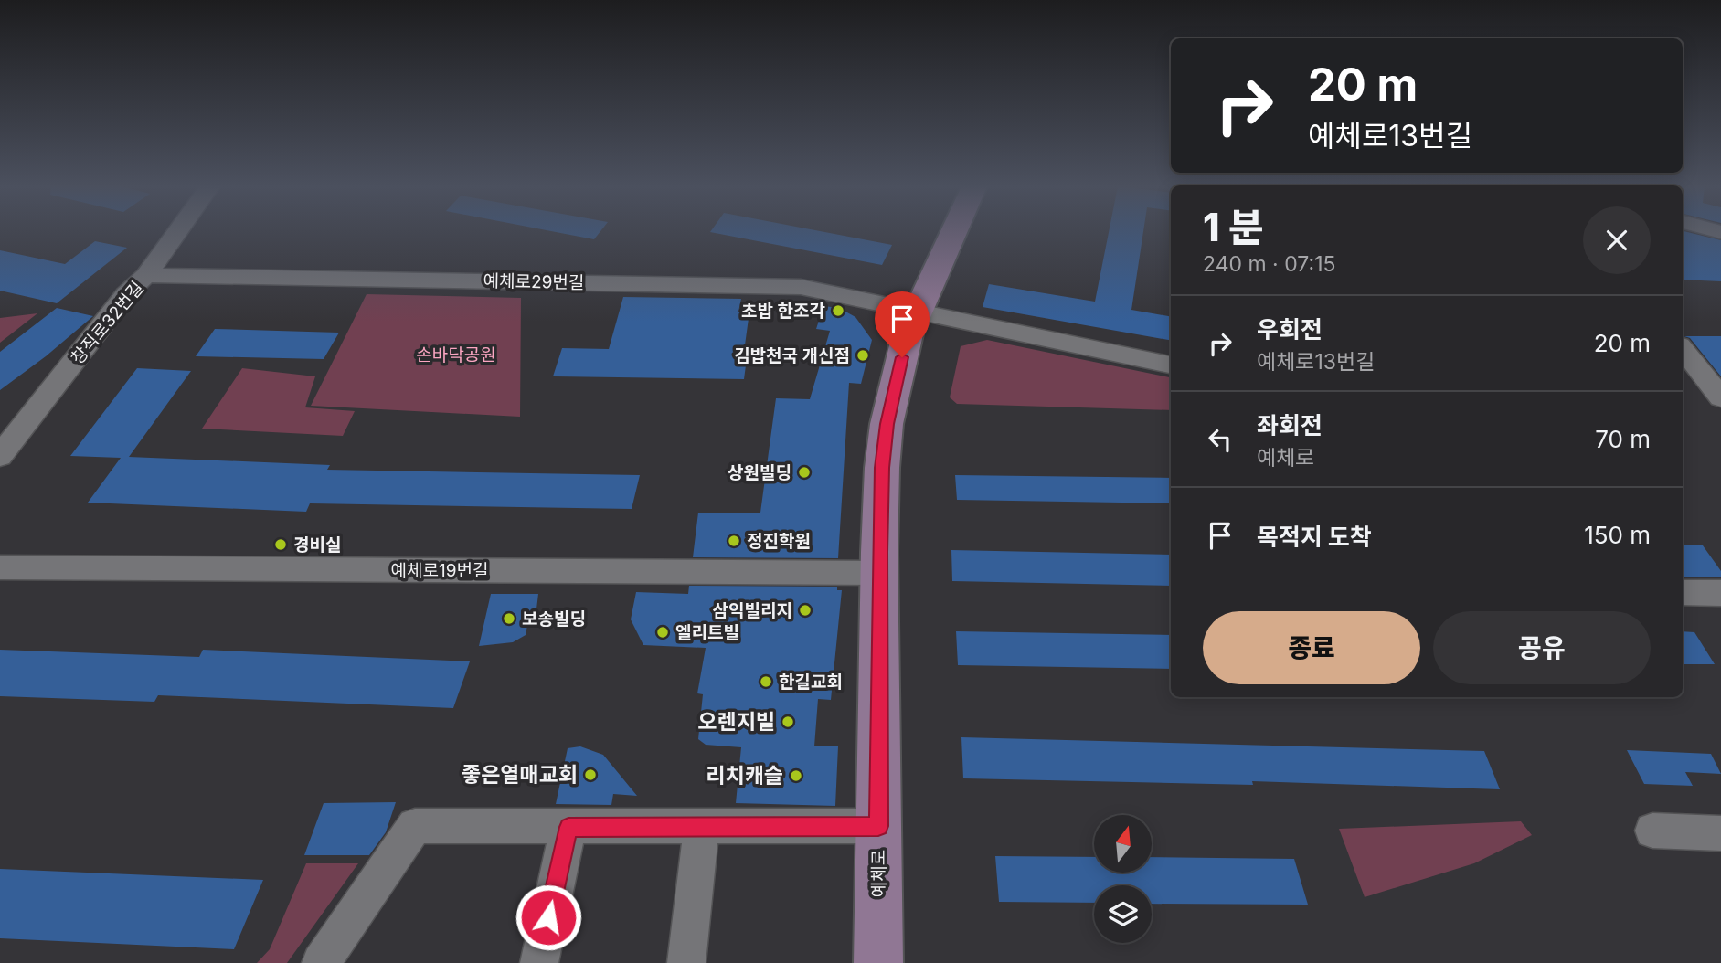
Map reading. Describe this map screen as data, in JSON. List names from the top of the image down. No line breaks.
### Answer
{"streets":{"street":["예체로29번길","창직로32번길","예체로19번길","예체로"]},"crossings":[["예체로29번길","창직로32번길"],["예체로29번길","예체로"],["예체로19번길","예체로"]],"parks":["손바닥공원"],"places":["초밥 한조각","김밥천국 개신점","상원빌딩","정진학원","경비실","삼익빌리지","보송빌딩","엘리트빌","한길교회","오렌지빌","좋은열매교회","리치캐슬"],"north":"top","page":{"turn":["20 m","예체로13번길"],"heading":["1 분","240 m · 07:15"],"list":[{"name":"우회전","note":"예체로13번길","value":"20 m"},{"name":"좌회전","note":"예체로","value":"70 m"},{"name":"목적지 도착","value":"150 m"}],"buttons":["종료","공유"]}}
